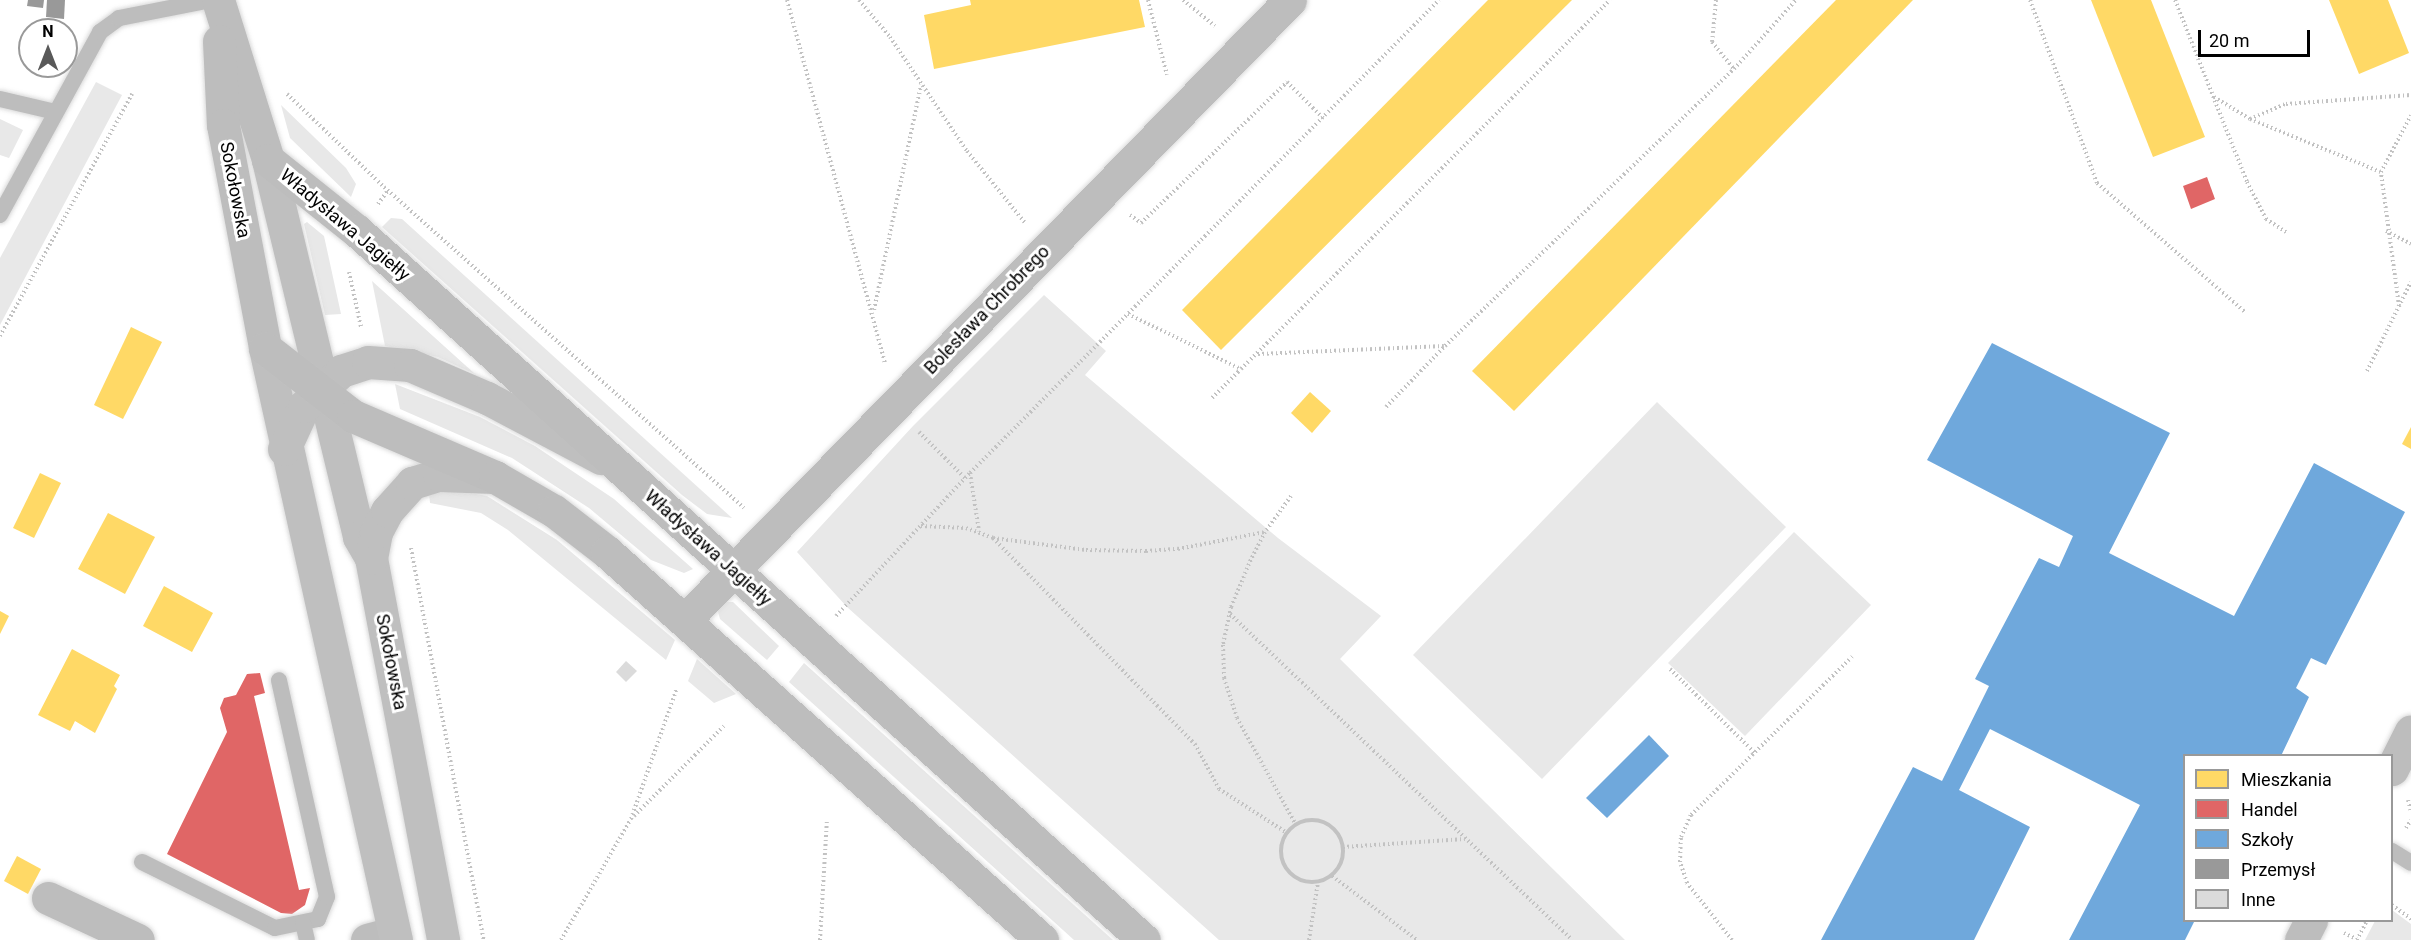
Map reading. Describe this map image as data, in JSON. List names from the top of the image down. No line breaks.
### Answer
{"streets":{"main road":["Sokołowska","Władysława Jagiełły","Bolesława Chrobrego"]},"crossings":[["Sokołowska","Władysława Jagiełły"],["Władysława Jagiełły","Bolesława Chrobrego"]],"legend":["Mieszkania","Handel","Szkoły","Przemysł","Inne"],"scale_bar":"20 m","north":"top"}
